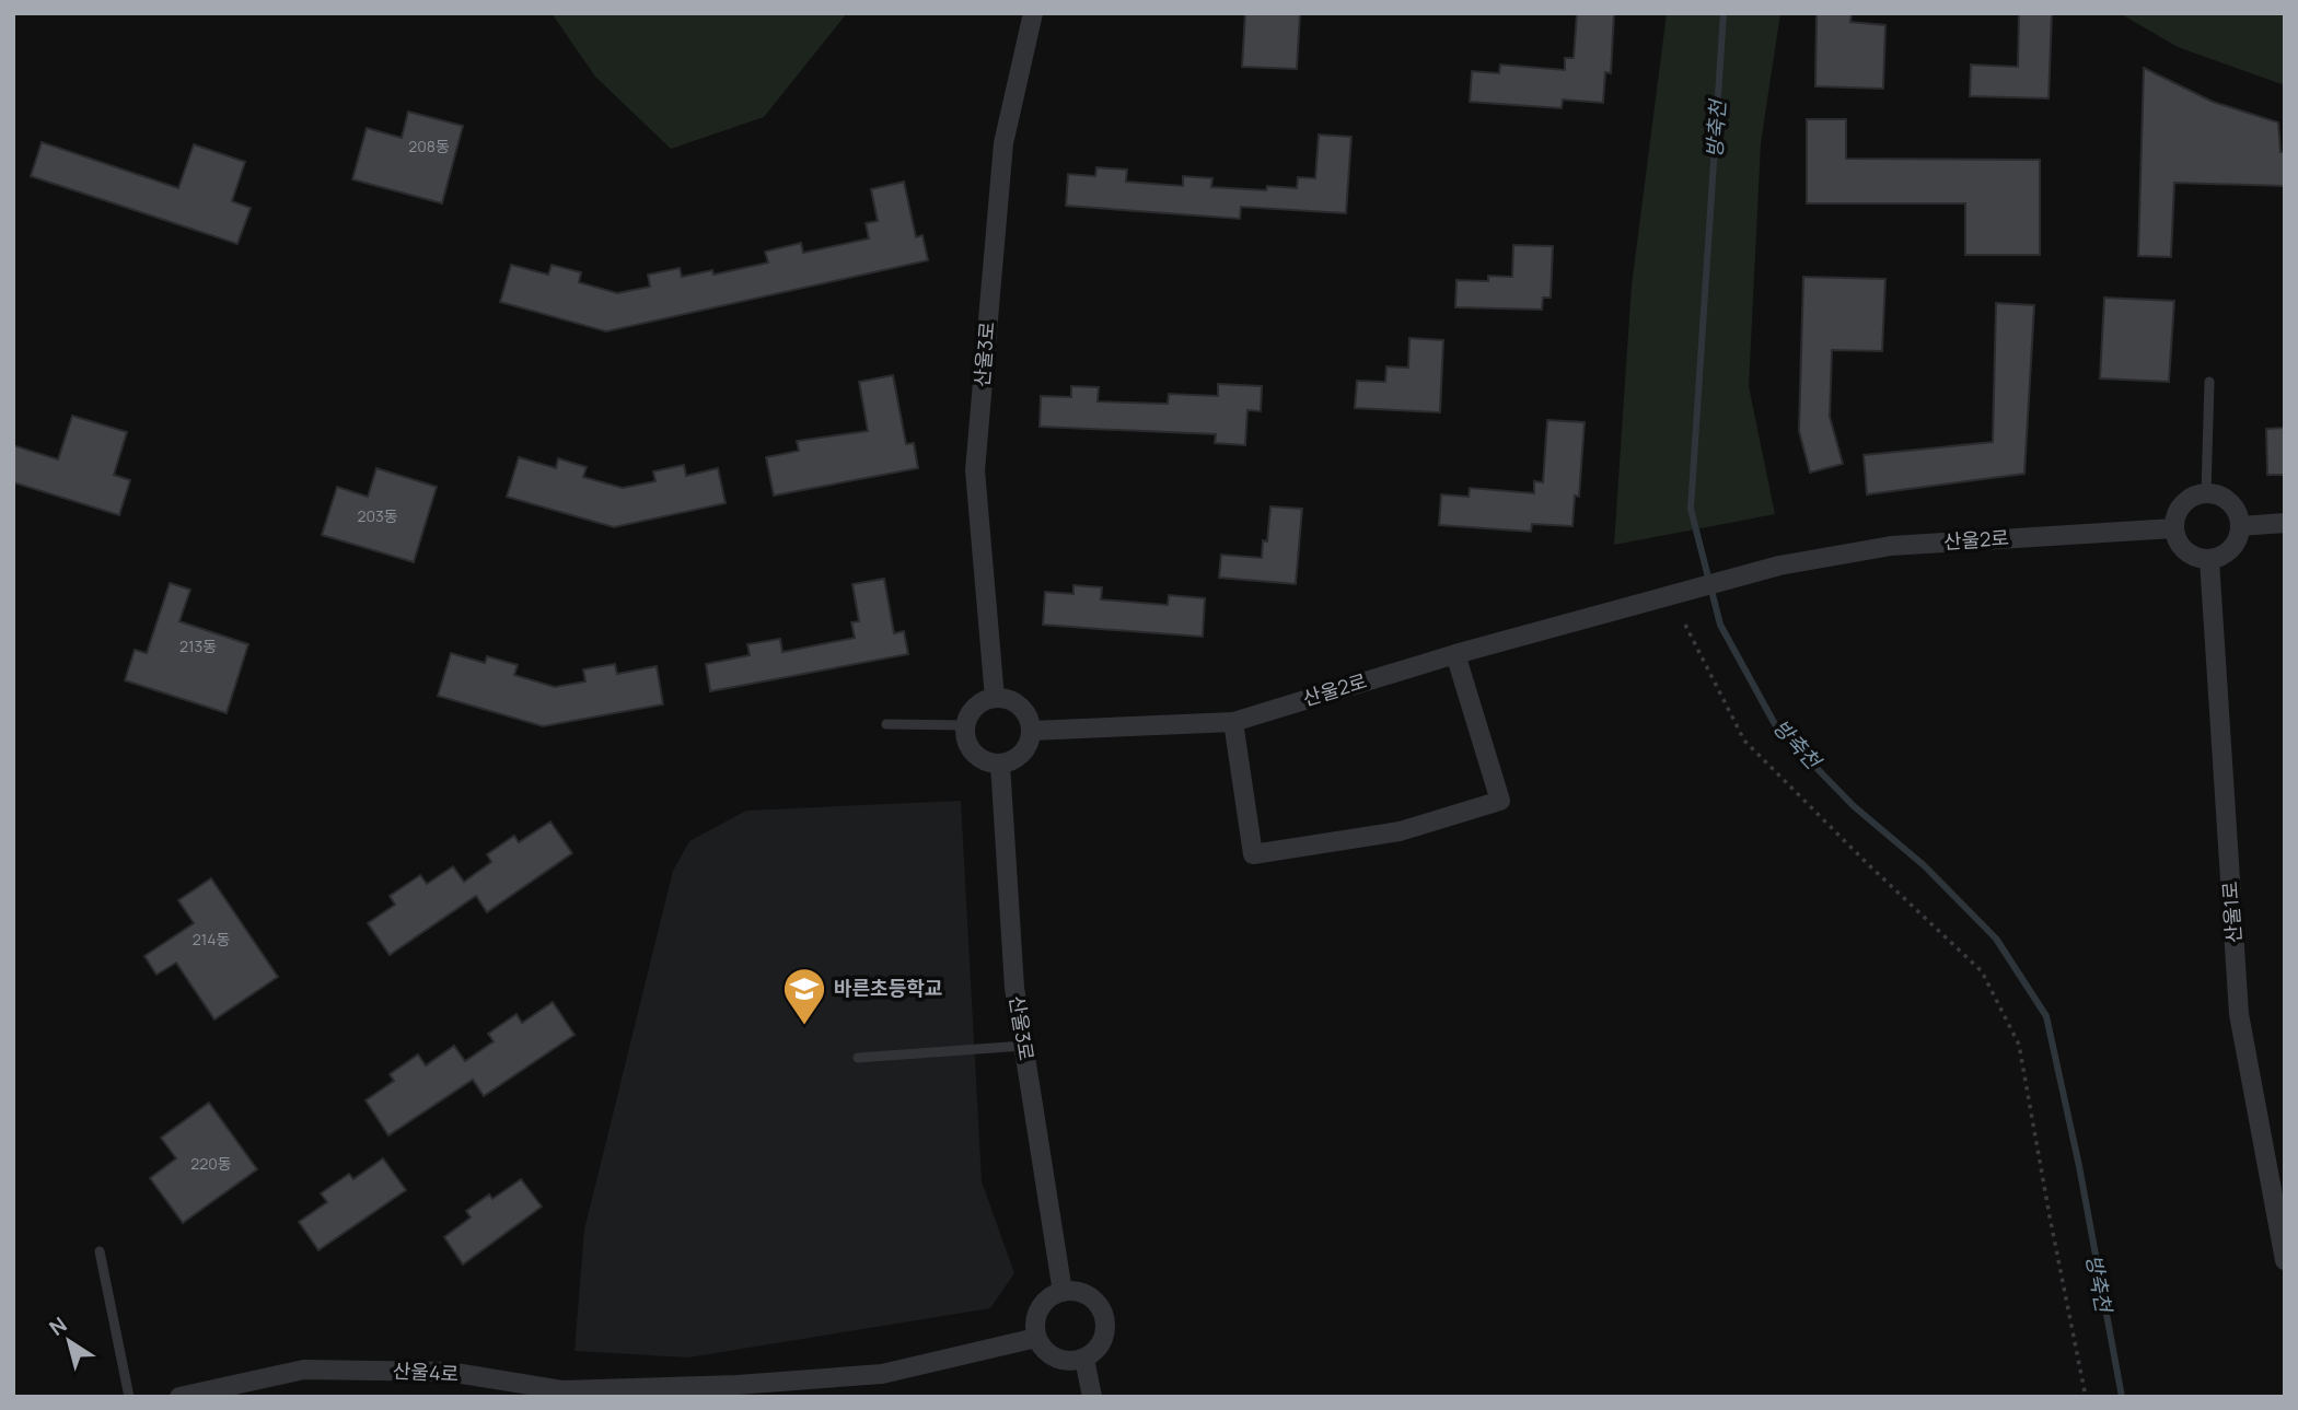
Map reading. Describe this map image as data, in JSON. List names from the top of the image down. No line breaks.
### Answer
{"streets":{"street":["산울3로","산울2로","산울1로","산울4로"]},"crossings":[["산울3로","산울2로"],["산울3로","산울4로"],["산울2로","산울1로"]],"water":["방축천"],"places":{"school or university":["바른초등학교"]},"house_numbers":["208동","203동","213동","214동","220동"],"north":"top left"}
